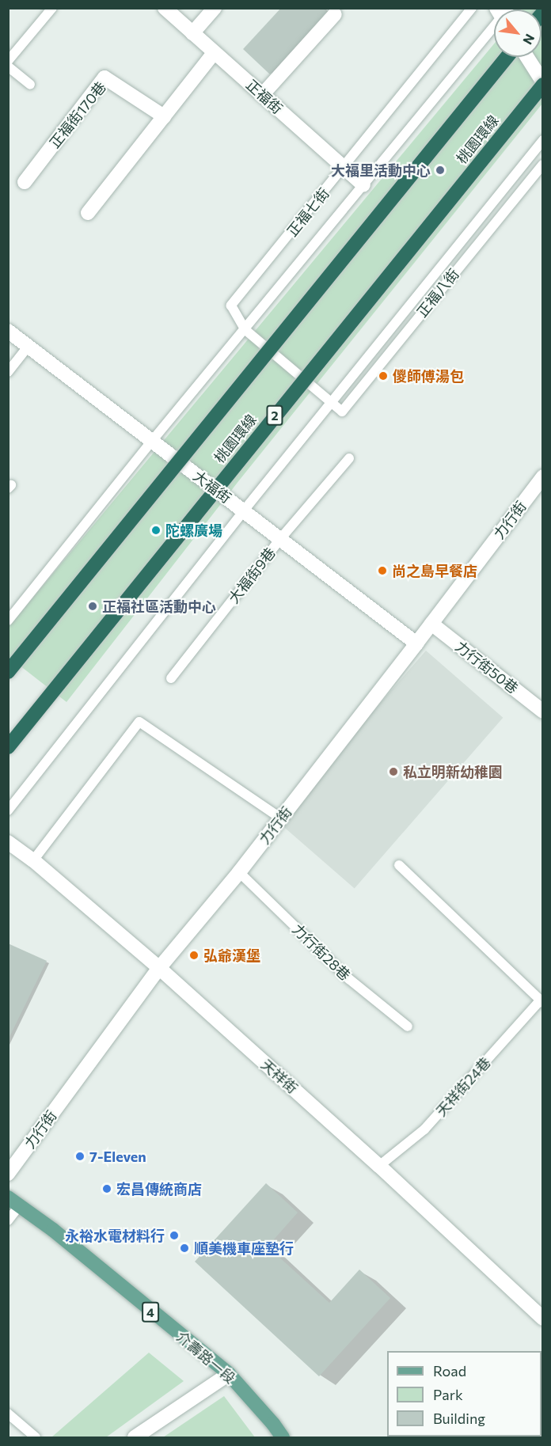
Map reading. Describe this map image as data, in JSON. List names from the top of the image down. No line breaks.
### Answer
{"streets":{"highway":["桃園環線","2"],"main road":["4","介壽路一段"],"street":["正福街","正福街170巷","大福街","力行街","力行街50巷","天祥街"],"lane":["正福七街","正福八街","大福街9巷","力行街28巷","天祥街24巷"]},"crossings":[["正福街","正福七街"],["大福街","力行街"],["大福街","大福街9巷"],["力行街","力行街50巷"],["力行街","力行街28巷"],["力行街","天祥街"],["天祥街","天祥街24巷"]],"places":["大福里活動中心","儍師傅湯包","陀螺廣場","尚之島早餐店","正福社區活動中心","私立明新幼稚園","弘爺漢堡","7-Eleven","宏昌傳統商店","永裕水電材料行","順美機車座墊行"],"legend":["Road","Park","Building"],"north":"bottom right"}
